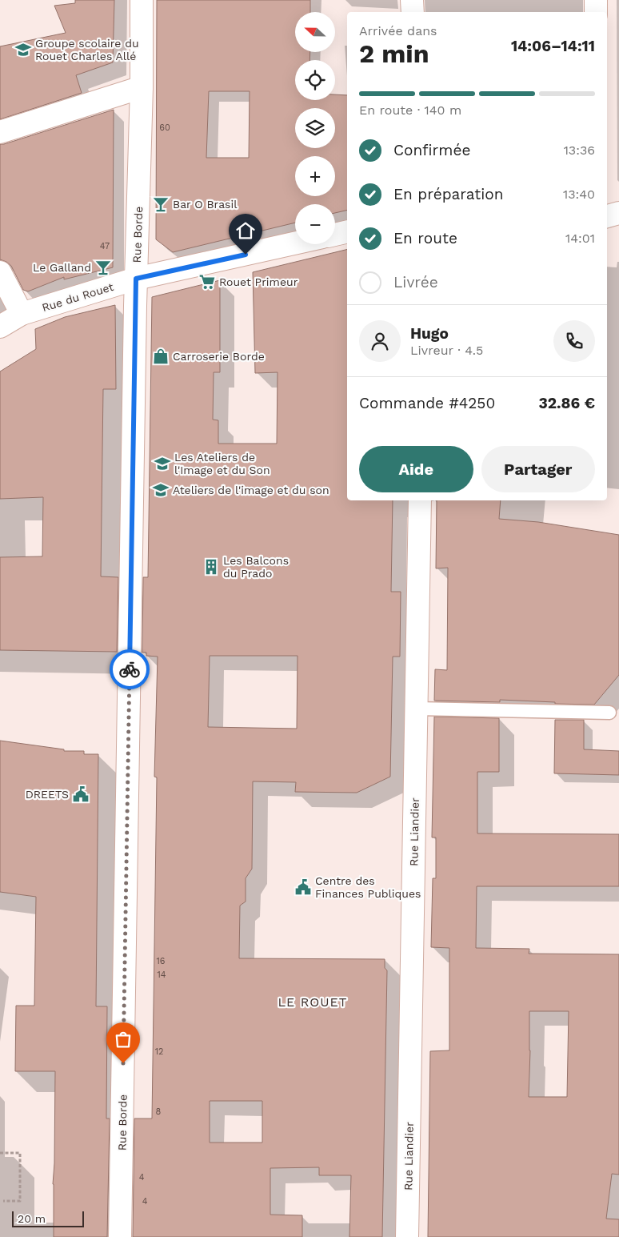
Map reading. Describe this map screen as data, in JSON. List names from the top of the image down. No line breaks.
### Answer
{"streets":{"street":["Rue Borde","Rue du Rouet","Rue Liandier"]},"crossings":[["Rue Borde","Rue du Rouet"]],"districts":["LE ROUET"],"places":{"school or university":["Groupe scolaire du Rouet Charles Allé","Les Ateliers de l'Image et du Son","Ateliers de l'image et du son"],"bar":["Bar O Brasil","Le Galland"],"supermarket":["Rouet Primeur"],"shop":["Carroserie Borde"],"building":["Les Balcons du Prado"],"public building":["DREETS","Centre des Finances Publiques"]},"house_numbers":["60","47","16","14","12","8","4","4"],"scale_bar":"20 m","north":"left","page":{"map_buttons":["+","−"],"heading":["2 min","Arrivée dans","14:06–14:11"],"panel":["Hugo","Livreur · 4.5","Commande #4250","32.86 €"],"bar":"En route · 140 m","list":[["Confirmée","13:36"],["En préparation","13:40"],["En route","14:01"],"Livrée"],"buttons":["Aide","Partager"],"scale":"20 m"}}
